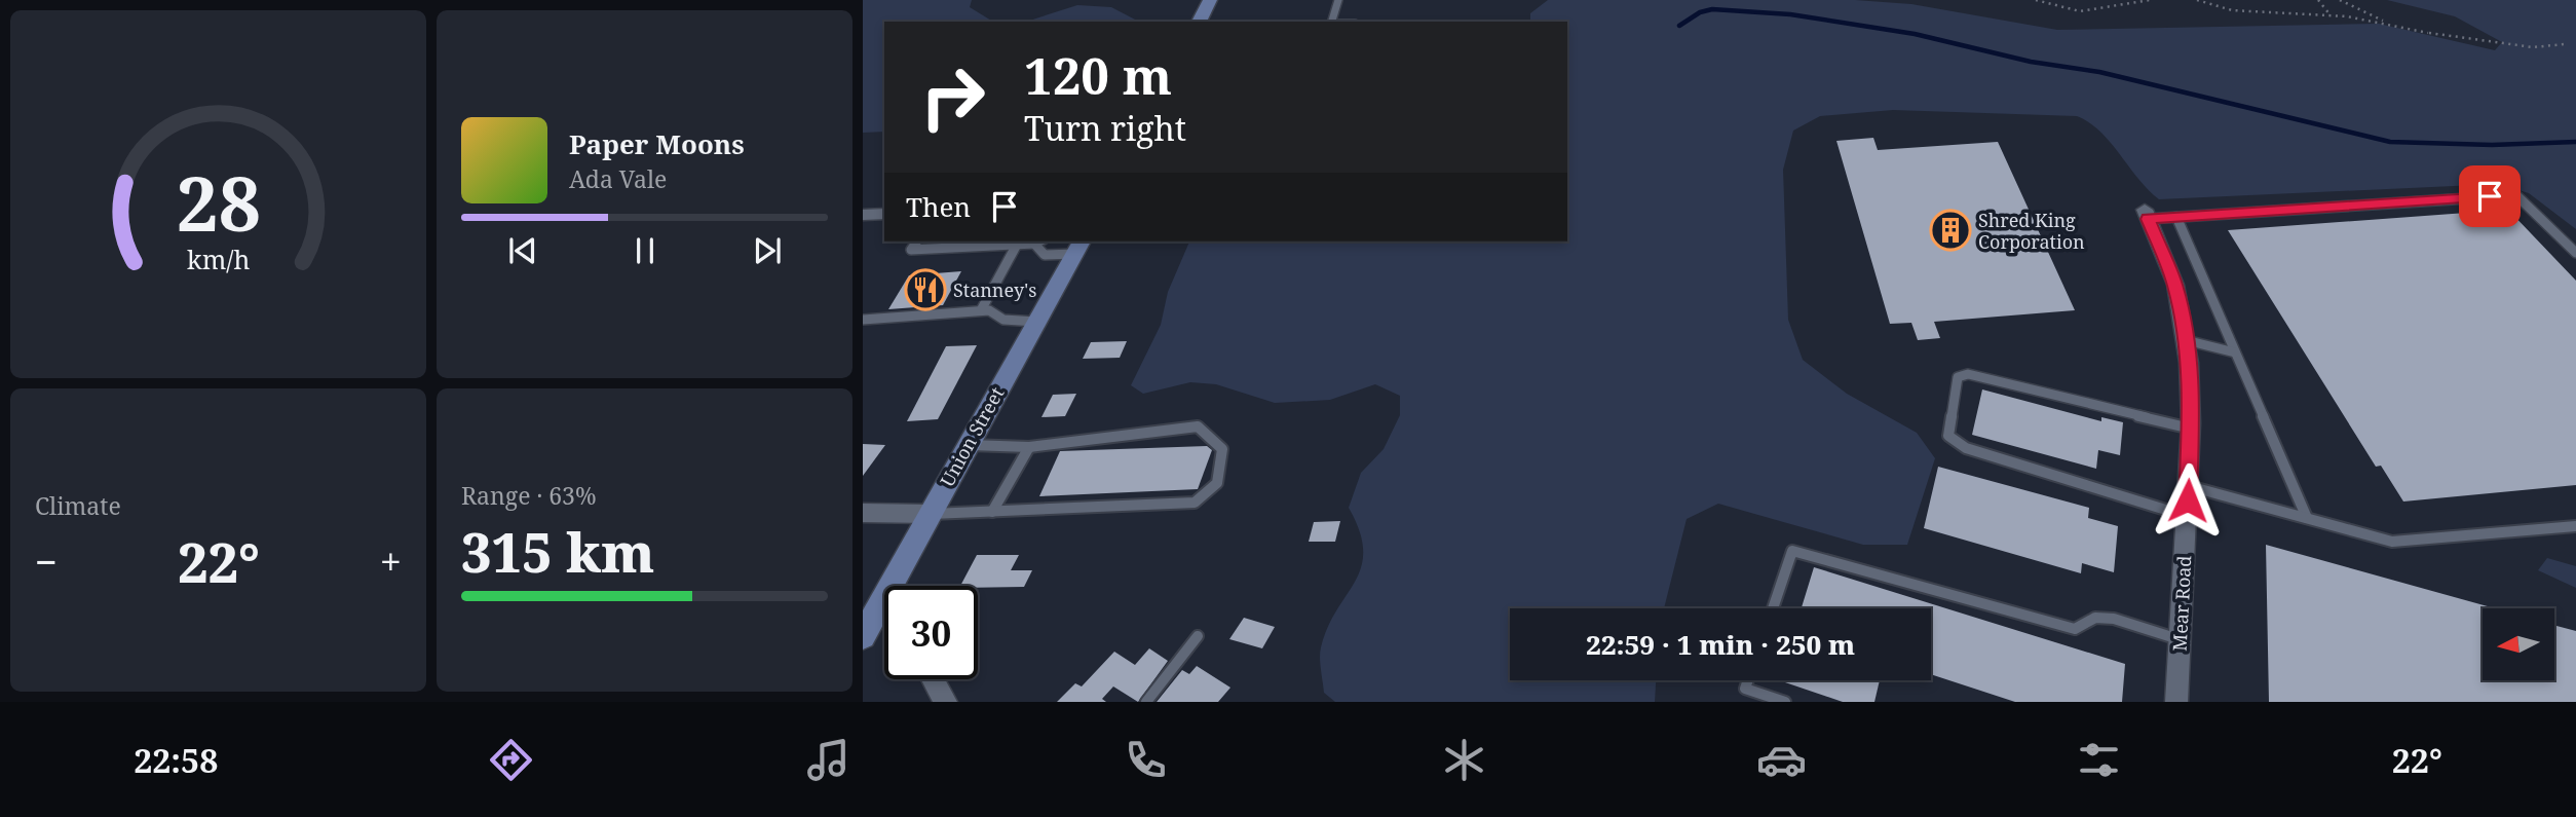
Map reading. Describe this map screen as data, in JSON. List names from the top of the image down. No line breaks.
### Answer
{"streets":{"main road":["Union Street"],"street":["Mear Road"]},"places":{"building":["Shred King Corporation"],"restaurant":["Stanney's"]},"north":"left","page":{"turn":["120 m","Turn right"],"song":["Paper Moons","Ada Vale"],"then":"Then","tile":["Climate",["Range · 63%","315 km"]],"heat":["−","22°","+"],"limit":"30","trip":"22:59 · 1 min · 250 m","tabs":["22:58","22°"],"gauge":["28","km/h"]}}
